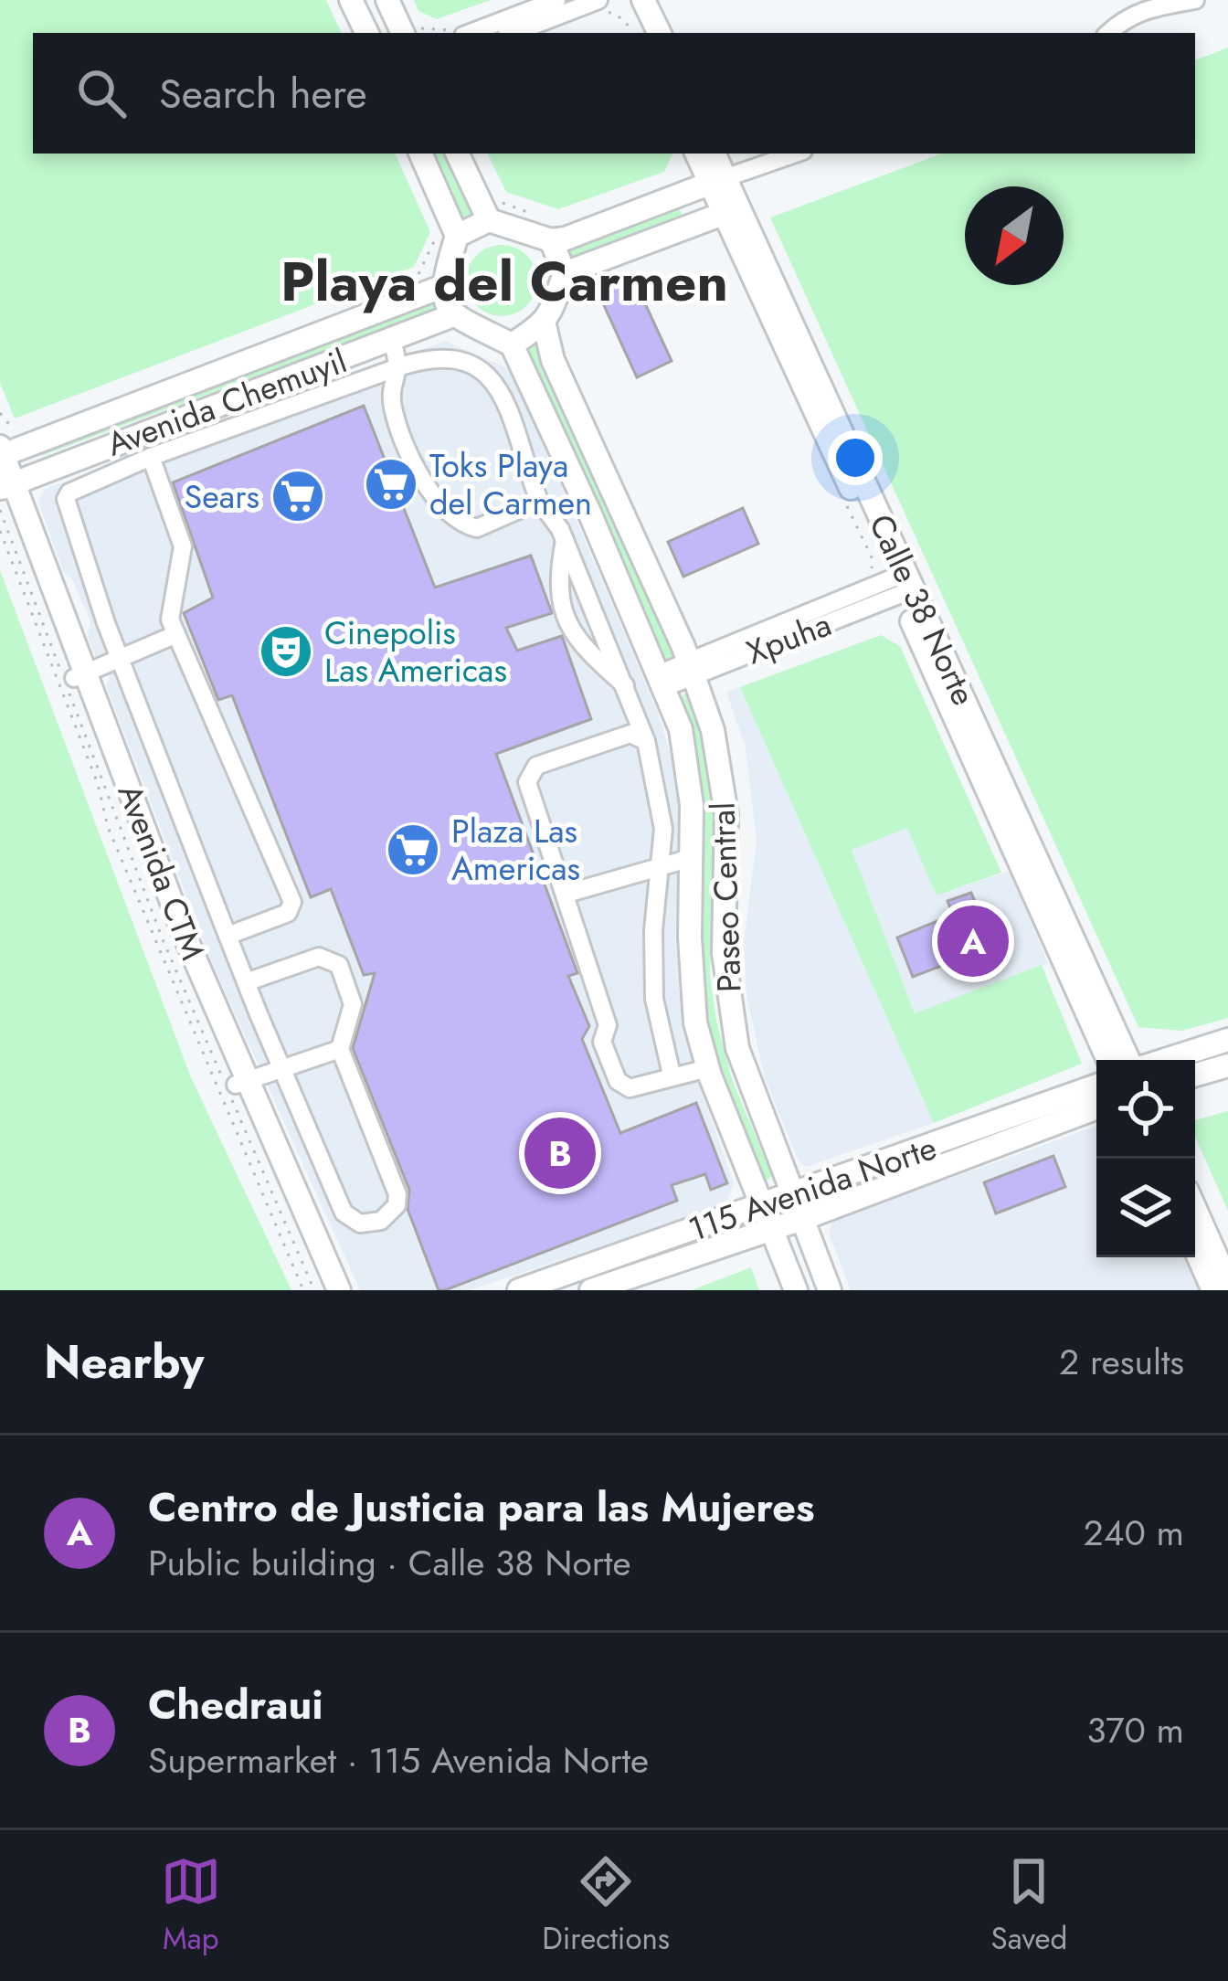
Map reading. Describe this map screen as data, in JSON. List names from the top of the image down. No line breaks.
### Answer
{"streets":{"main road":["Avenida Chemuyil","Calle 38 Norte","Avenida CTM","Paseo Central","115 Avenida Norte"],"street":["Xpuha"]},"crossings":[["Avenida Chemuyil","Avenida CTM"],["Calle 38 Norte","Xpuha"],["Xpuha","Paseo Central"],["Paseo Central","115 Avenida Norte"]],"districts":["Playa del Carmen"],"places":{"supermarket":["Toks Playa del Carmen","Sears","Plaza Las Americas"],"theatre":["Cinepolis Las Americas"]},"north":"bottom left","page":{"search":"Search here","pins":["A","B"],"heading":["Nearby","2 results"],"list":[{"mark":"A","name":"Centro de Justicia para las Mujeres","note":"Public building · Calle 38 Norte","value":"240 m"},{"mark":"B","name":"Chedraui","note":"Supermarket · 115 Avenida Norte","value":"370 m"}],"nav":["Map","Directions","Saved"]}}
